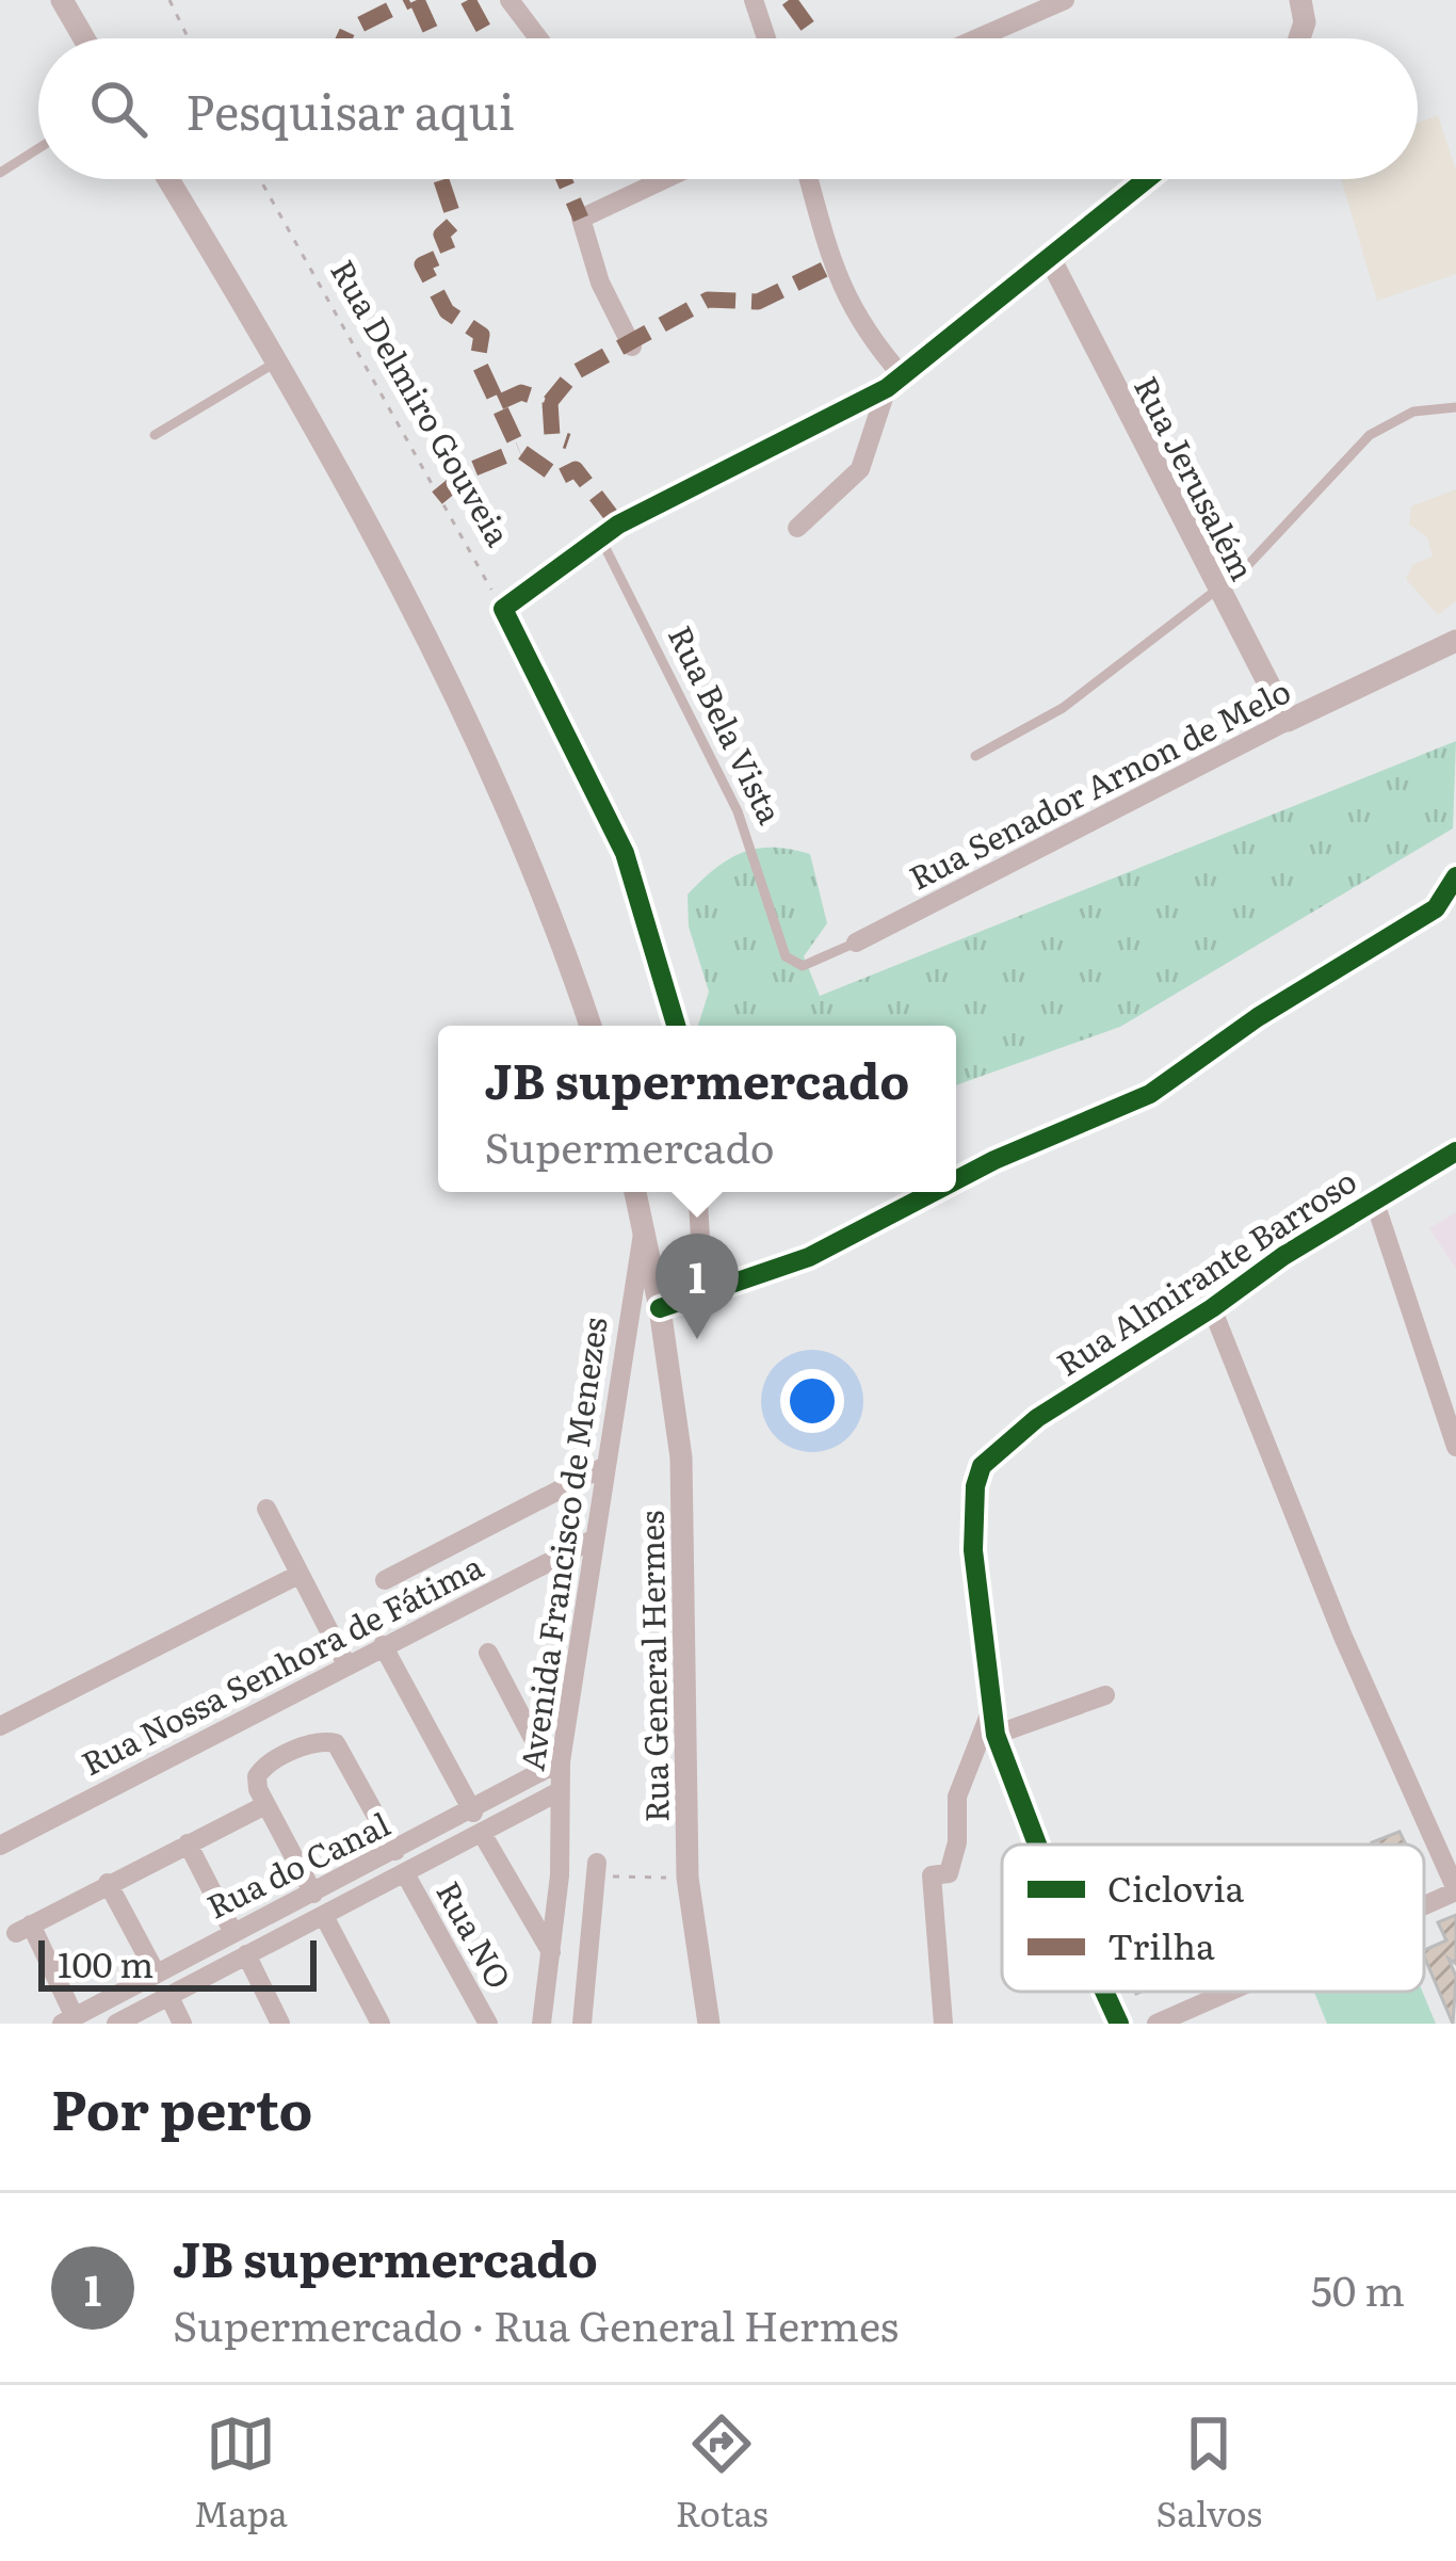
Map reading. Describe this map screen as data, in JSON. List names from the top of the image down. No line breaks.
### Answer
{"streets":{"street":["Rua Jerusalém","Rua Senador Arnon de Melo","Rua Almirante Barroso","Avenida Francisco de Menezes","Rua Nossa Senhora de Fátima","Rua General Hermes","Rua do Canal","Rua NO"],"lane":["Rua Bela Vista"],"path":["Rua Delmiro Gouveia"]},"crossings":[["Rua Jerusalém","Rua Senador Arnon de Melo"],["Rua Bela Vista","Rua Senador Arnon de Melo"],["Avenida Francisco de Menezes","Rua Nossa Senhora de Fátima"],["Avenida Francisco de Menezes","Rua General Hermes"],["Avenida Francisco de Menezes","Rua do Canal"],["Rua do Canal","Rua NO"]],"legend":["Ciclovia","Trilha"],"scale_bar":"100 m","page":{"search":"Pesquisar aqui","popup":["JB supermercado","Supermercado"],"pins":"1","scale":"100 m","heading":"Por perto","list":[{"mark":"1","name":"JB supermercado","note":"Supermercado · Rua General Hermes","value":"50 m"}],"nav":["Mapa","Rotas","Salvos"]}}
